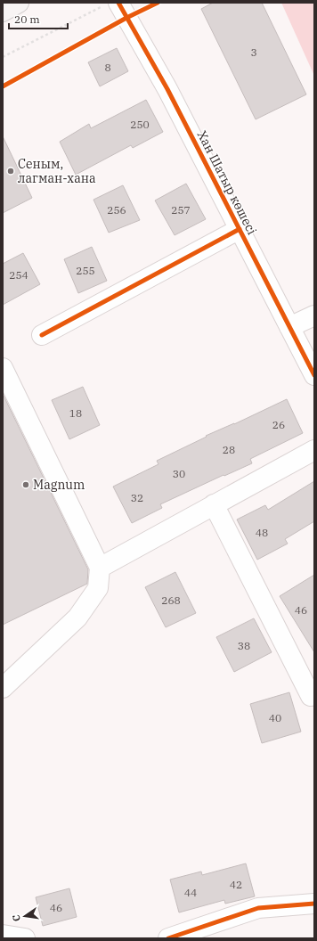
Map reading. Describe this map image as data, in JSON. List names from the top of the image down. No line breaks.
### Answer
{"streets":{"street":["Хан Шатыр көшесі"]},"places":["Сеным, лагман-хана","Magnum"],"house_numbers":["3","8","250","256","257","255","254","18","26","28","30","32","48","268","46","38","40","42","44","46"],"scale_bar":"20 m","north":"left"}
